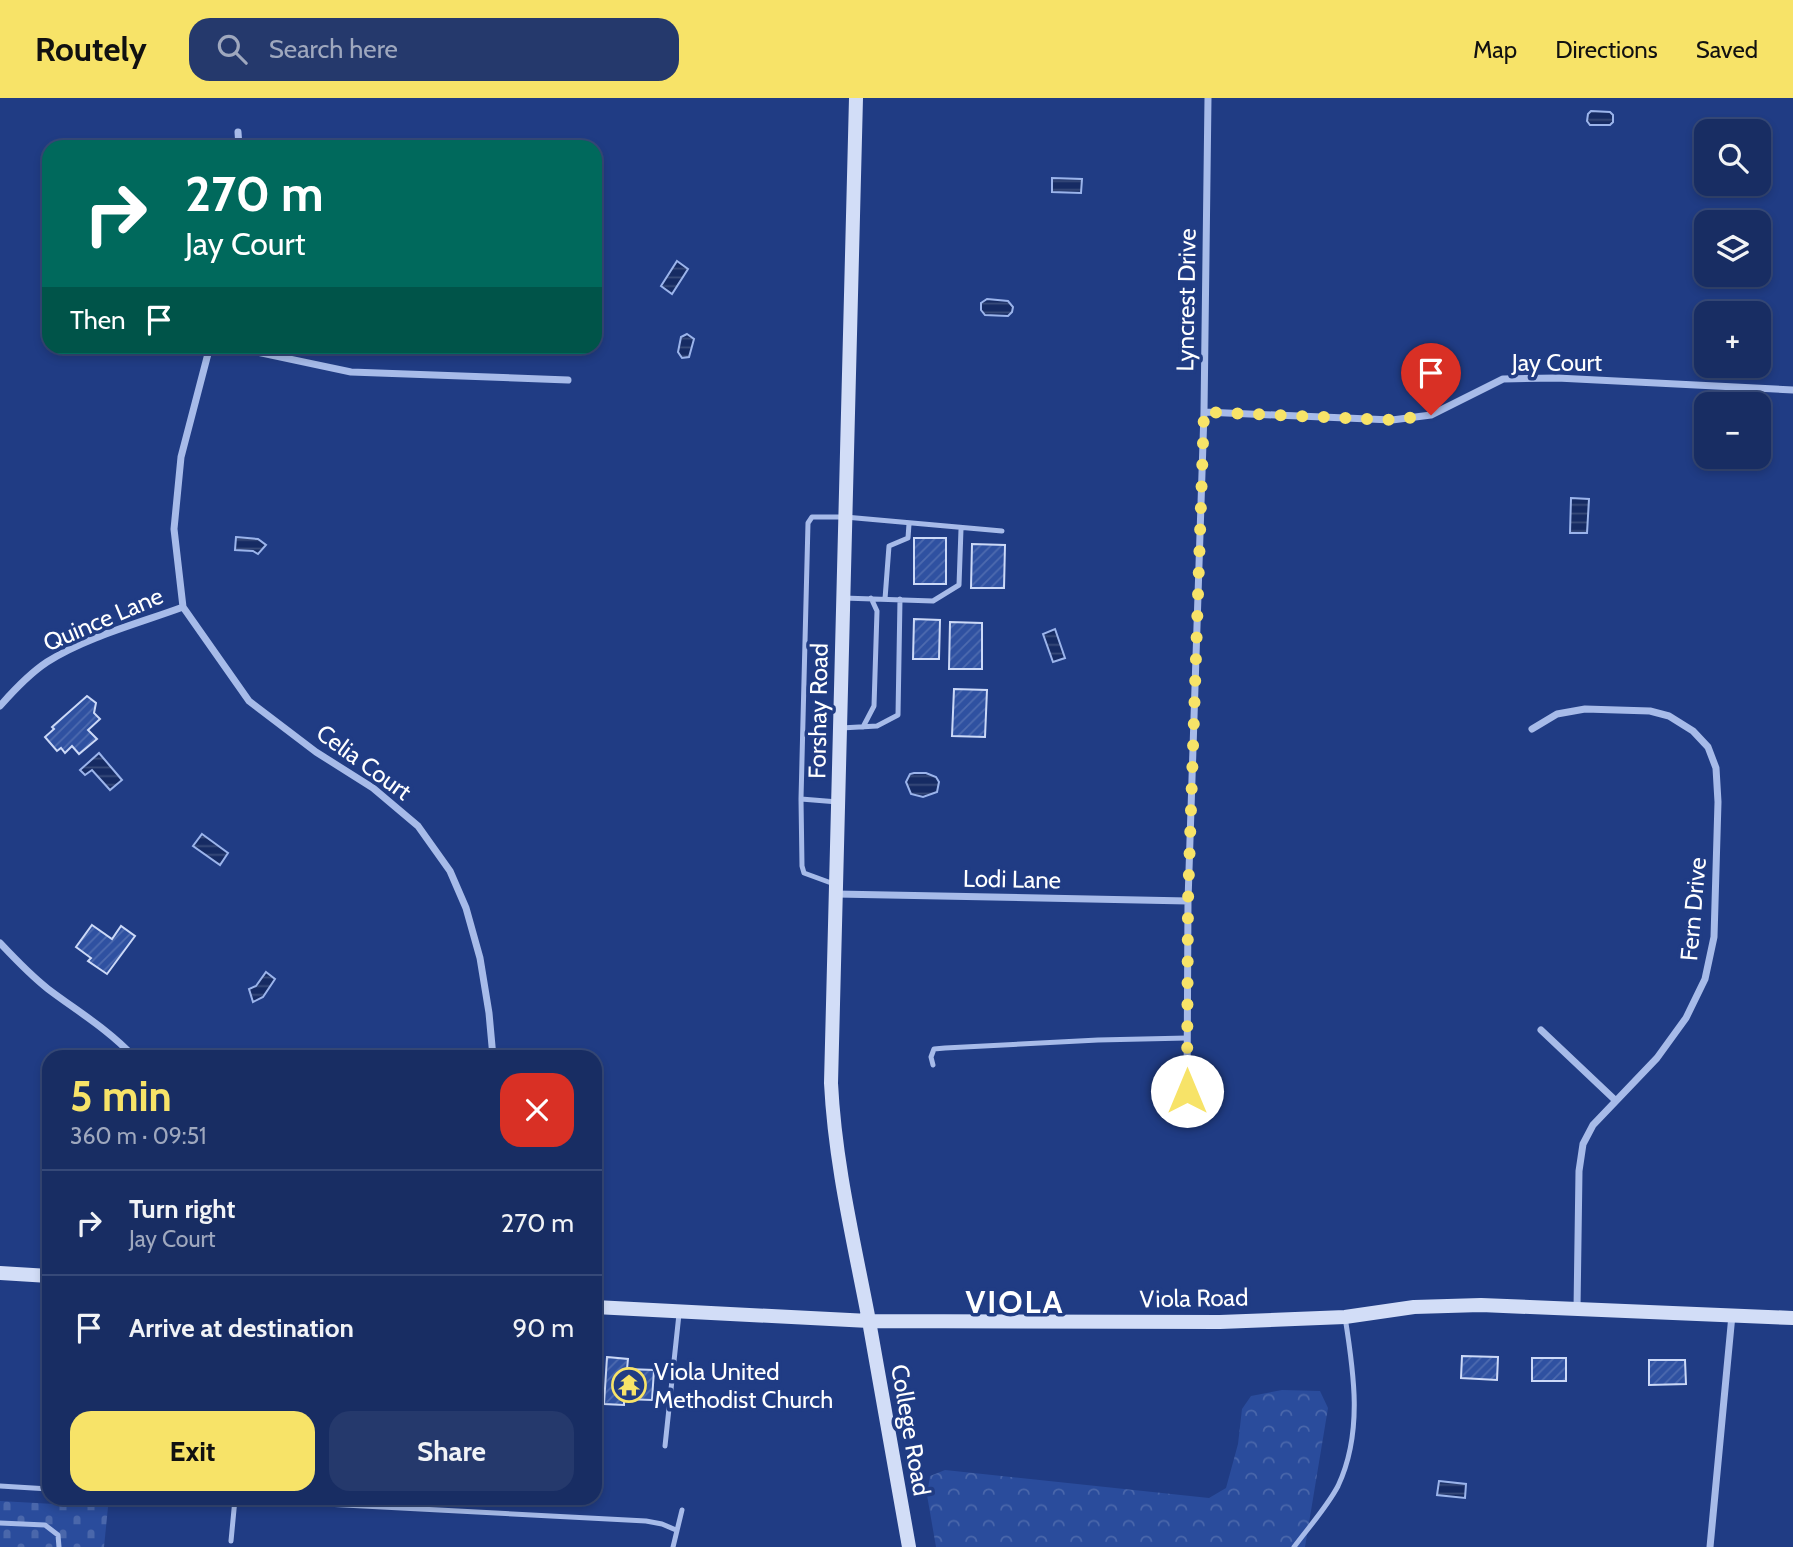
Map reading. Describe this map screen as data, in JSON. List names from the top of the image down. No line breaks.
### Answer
{"streets":{"street":["Lyncrest Drive","Jay Court","Quince Lane","Forshay Road","Celia Court","Lodi Lane","Fern Drive","Viola Road","College Road"]},"crossings":[["Lyncrest Drive","Jay Court"],["Lyncrest Drive","Lodi Lane"],["Quince Lane","Celia Court"],["Forshay Road","Lodi Lane"],["Forshay Road","Viola Road"],["Forshay Road","College Road"],["Fern Drive","Viola Road"],["Viola Road","College Road"]],"districts":["VIOLA"],"places":{"temple":["Viola United Methodist Church"]},"page":{"header":"Routely","search":"Search here","nav":["Map","Directions","Saved"],"map_buttons":["+","−"],"turn":["270 m","Jay Court"],"then":"Then","heading":["5 min","360 m · 09:51"],"list":[{"name":"Turn right","note":"Jay Court","value":"270 m"},{"name":"Arrive at destination","value":"90 m"}],"buttons":["Exit","Share"]}}
